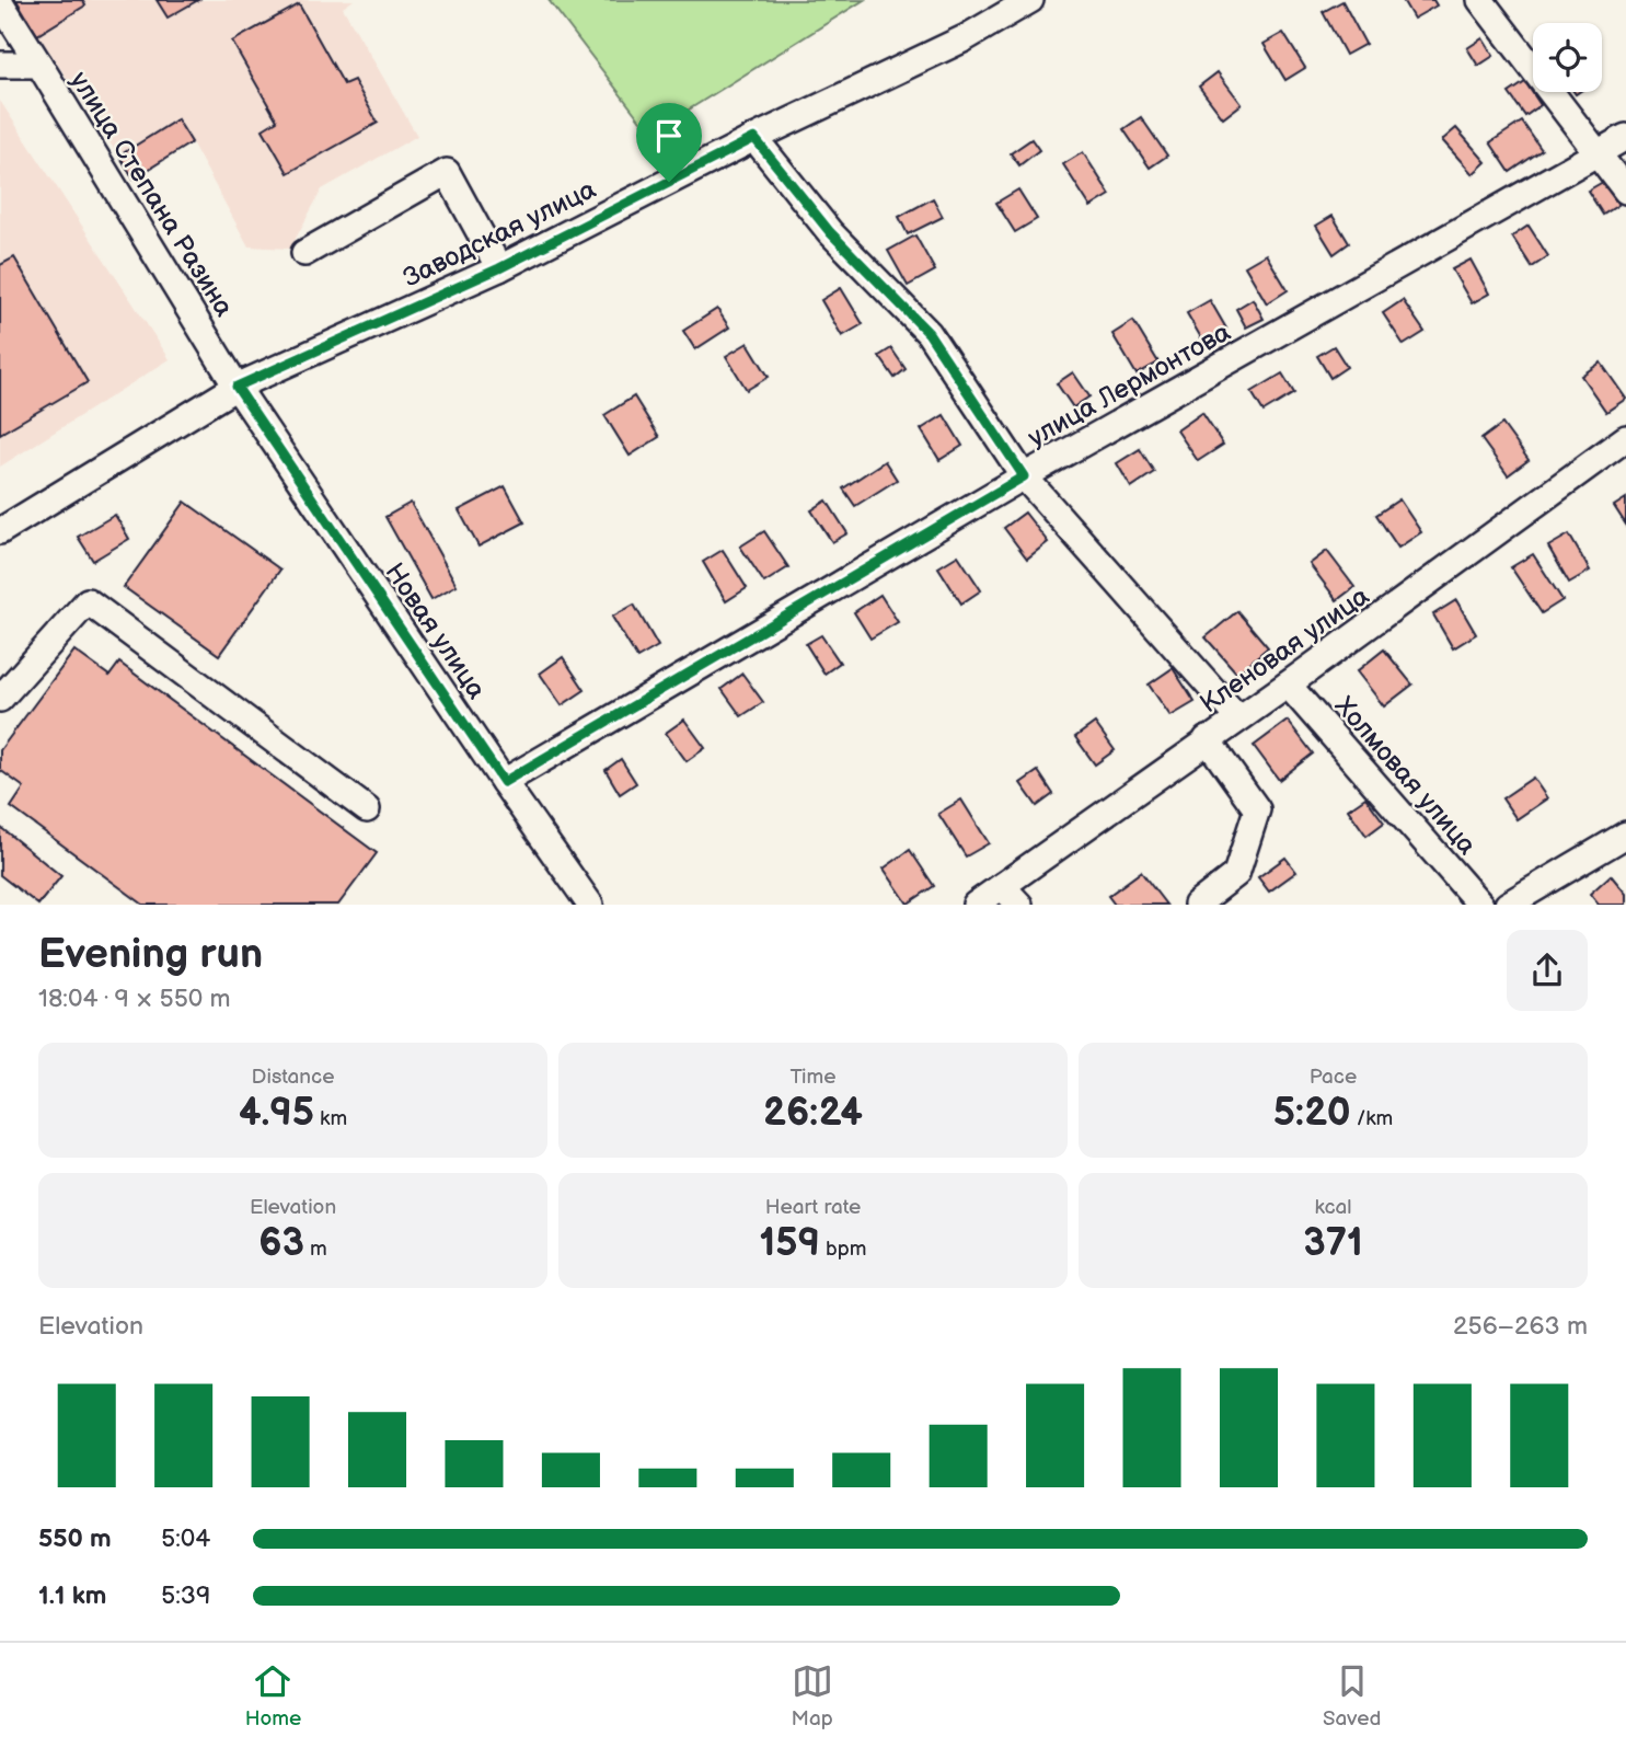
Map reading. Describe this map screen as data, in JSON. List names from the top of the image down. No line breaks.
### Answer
{"streets":{"street":["улица Степана Разина","Заводская улица","улица Лермонтова","Новая улица","Кленовая улица","Холмовая улица"]},"crossings":[["улица Степана Разина","Заводская улица"],["улица Степана Разина","Новая улица"],["Заводская улица","Новая улица"],["улица Лермонтова","Новая улица"],["Кленовая улица","Холмовая улица"]],"page":{"heading":["Evening run","18:04 · 9 × 550 m"],"stats":[["Distance","4.95 km"],["Time","26:24"],["Pace","5:20 /km"],["Elevation","63 m"],["Heart rate","159 bpm"],["kcal","371"]],"chart":["Elevation","256–263 m"],"list":[{"name":"550 m","note":"5:04"},{"name":"1.1 km","note":"5:39"}],"tabs":["Home","Map","Saved"]}}
